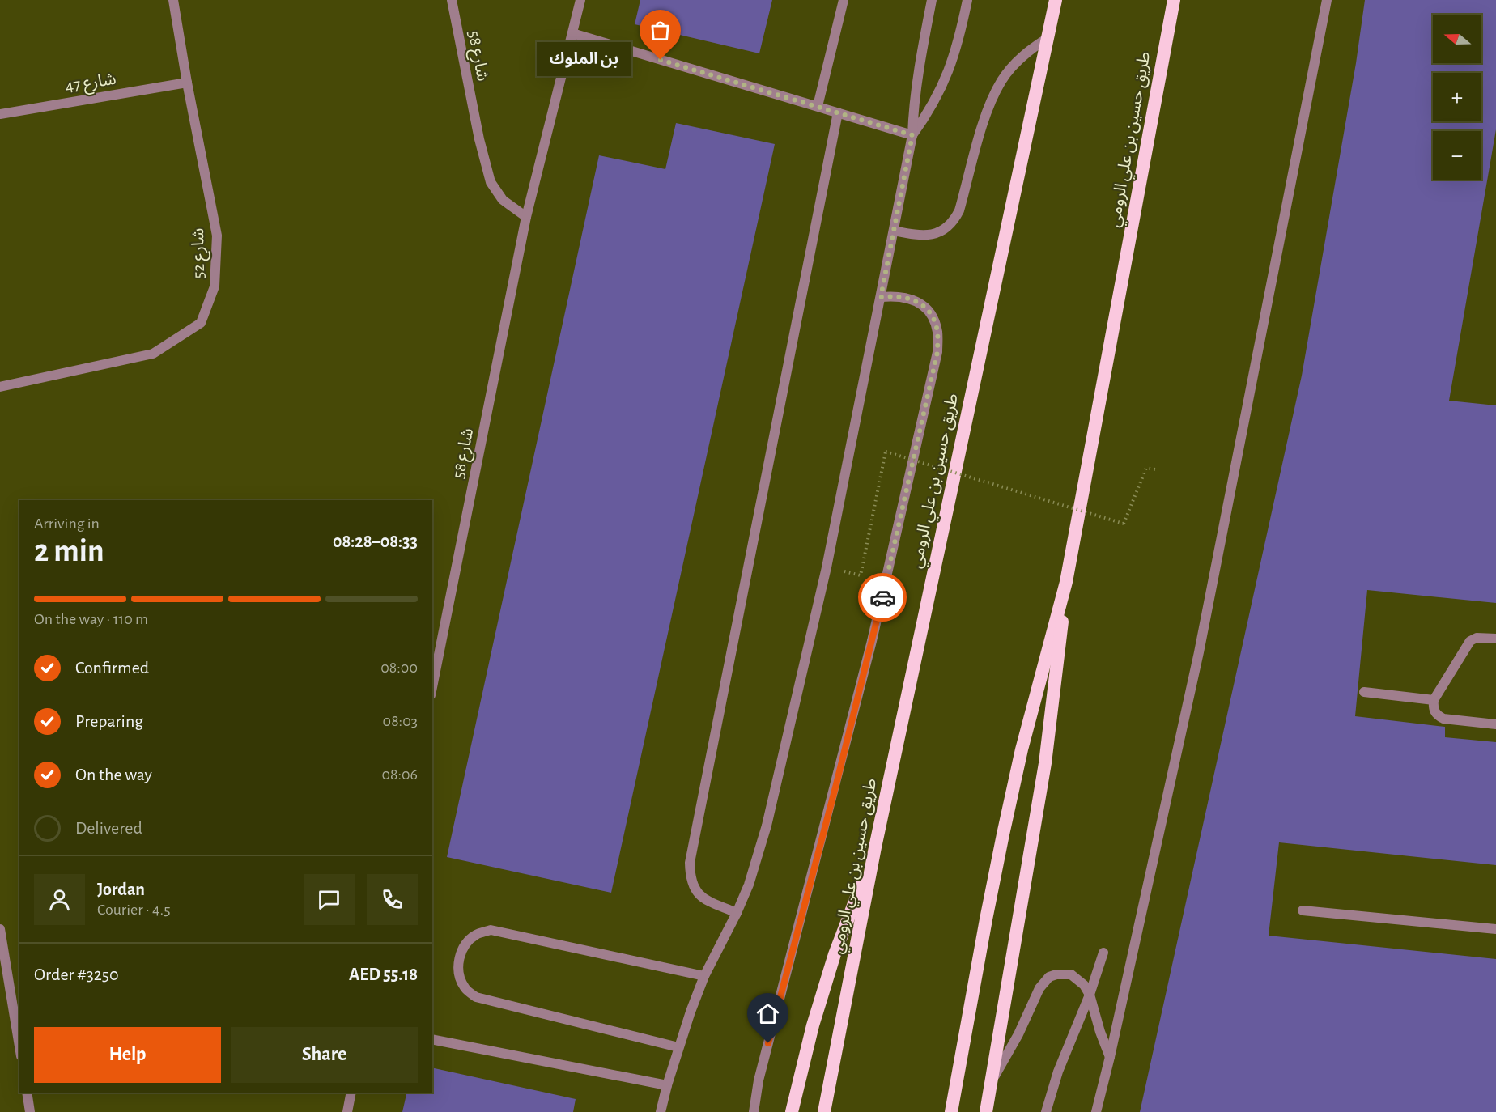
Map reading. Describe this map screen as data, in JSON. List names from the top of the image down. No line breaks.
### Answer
{"streets":{"highway":["طريق حسين بن علي الرومي"],"street":["شارع 58","شارع 47","شارع 52"]},"crossings":[["شارع 47","شارع 52"]],"places":["بن الملوك"],"north":"left","page":{"map_buttons":["+","−"],"bubble":"بن الملوك","heading":["2 min","Arriving in","08:28–08:33"],"panel":["Jordan","Courier · 4.5","Order #3250","AED 55.18"],"bar":"On the way · 110 m","list":[["Confirmed","08:00"],["Preparing","08:03"],["On the way","08:06"],"Delivered"],"buttons":["Help","Share"]}}
